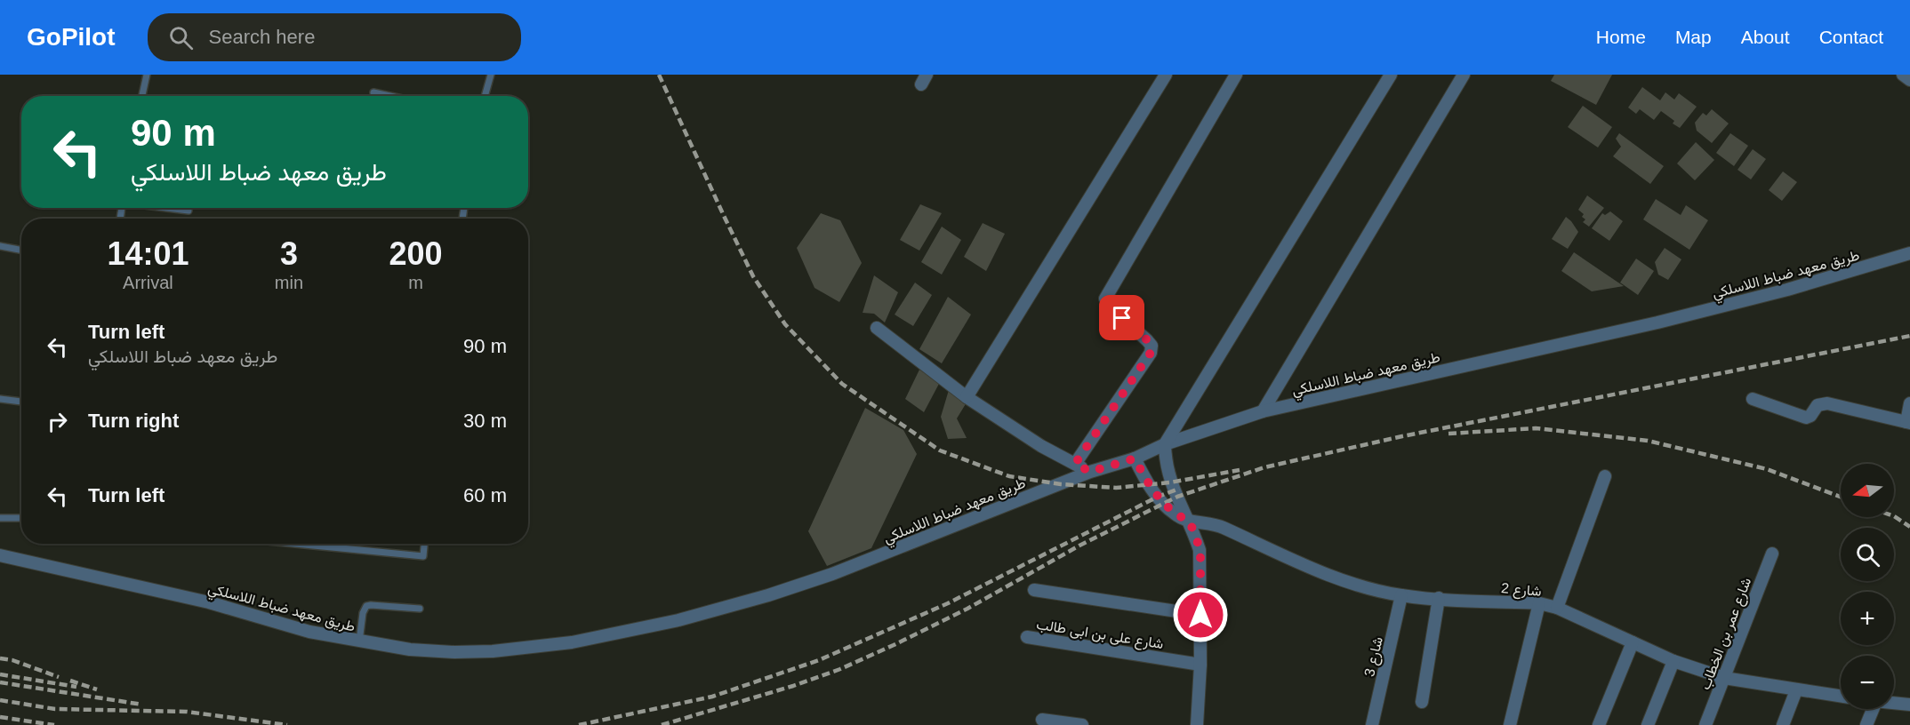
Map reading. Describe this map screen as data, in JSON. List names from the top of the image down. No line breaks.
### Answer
{"streets":{"street":["طريق معهد ضباط اللاسلكي","شارع 2","شارع على بن ابى طالب","شارع عمر بن الخطاب","شارع 3"]},"crossings":[["شارع 2","شارع عمر بن الخطاب"],["شارع 2","شارع 3"]],"north":"left","page":{"header":"GoPilot","search":"Search here","nav":["Home","Map","About","Contact"],"turn":["90 m","طريق معهد ضباط اللاسلكي"],"eta":["14:01","Arrival","3","min","200","m"],"list":[{"name":"Turn left","note":"طريق معهد ضباط اللاسلكي","value":"90 m"},{"name":"Turn right","value":"30 m"},{"name":"Turn left","value":"60 m"}],"map_buttons":["+","−"]}}
